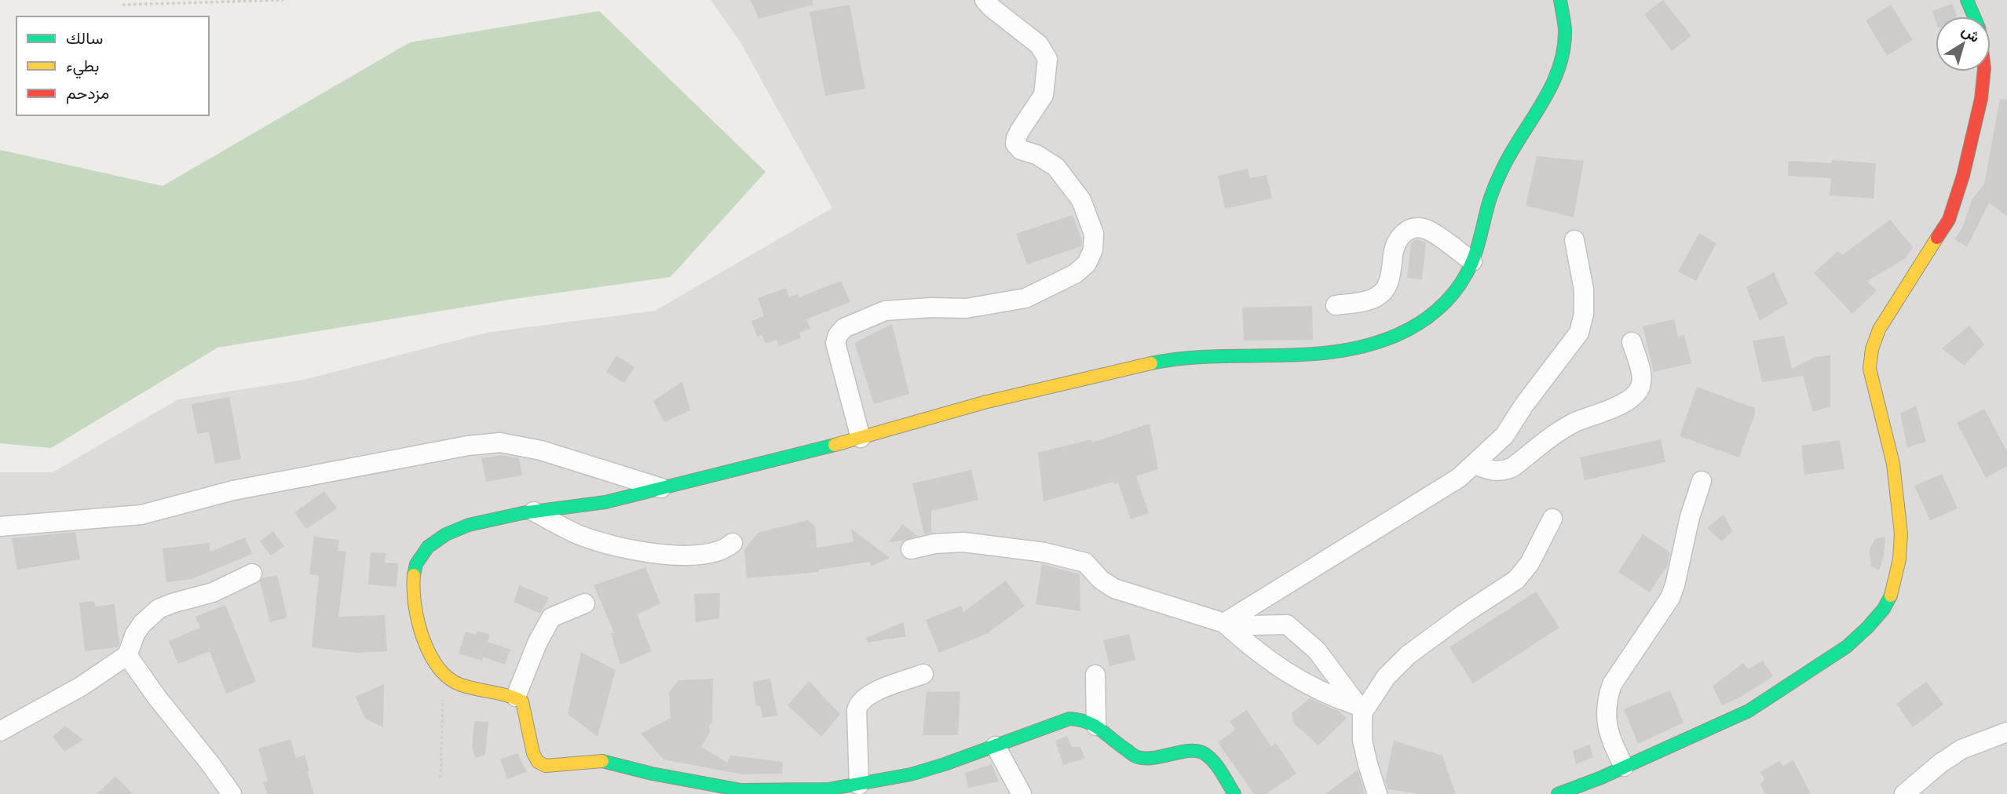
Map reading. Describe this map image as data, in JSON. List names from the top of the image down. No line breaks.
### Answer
{"legend":["سالك","بطيء","مزدحم"],"north":"top right"}
